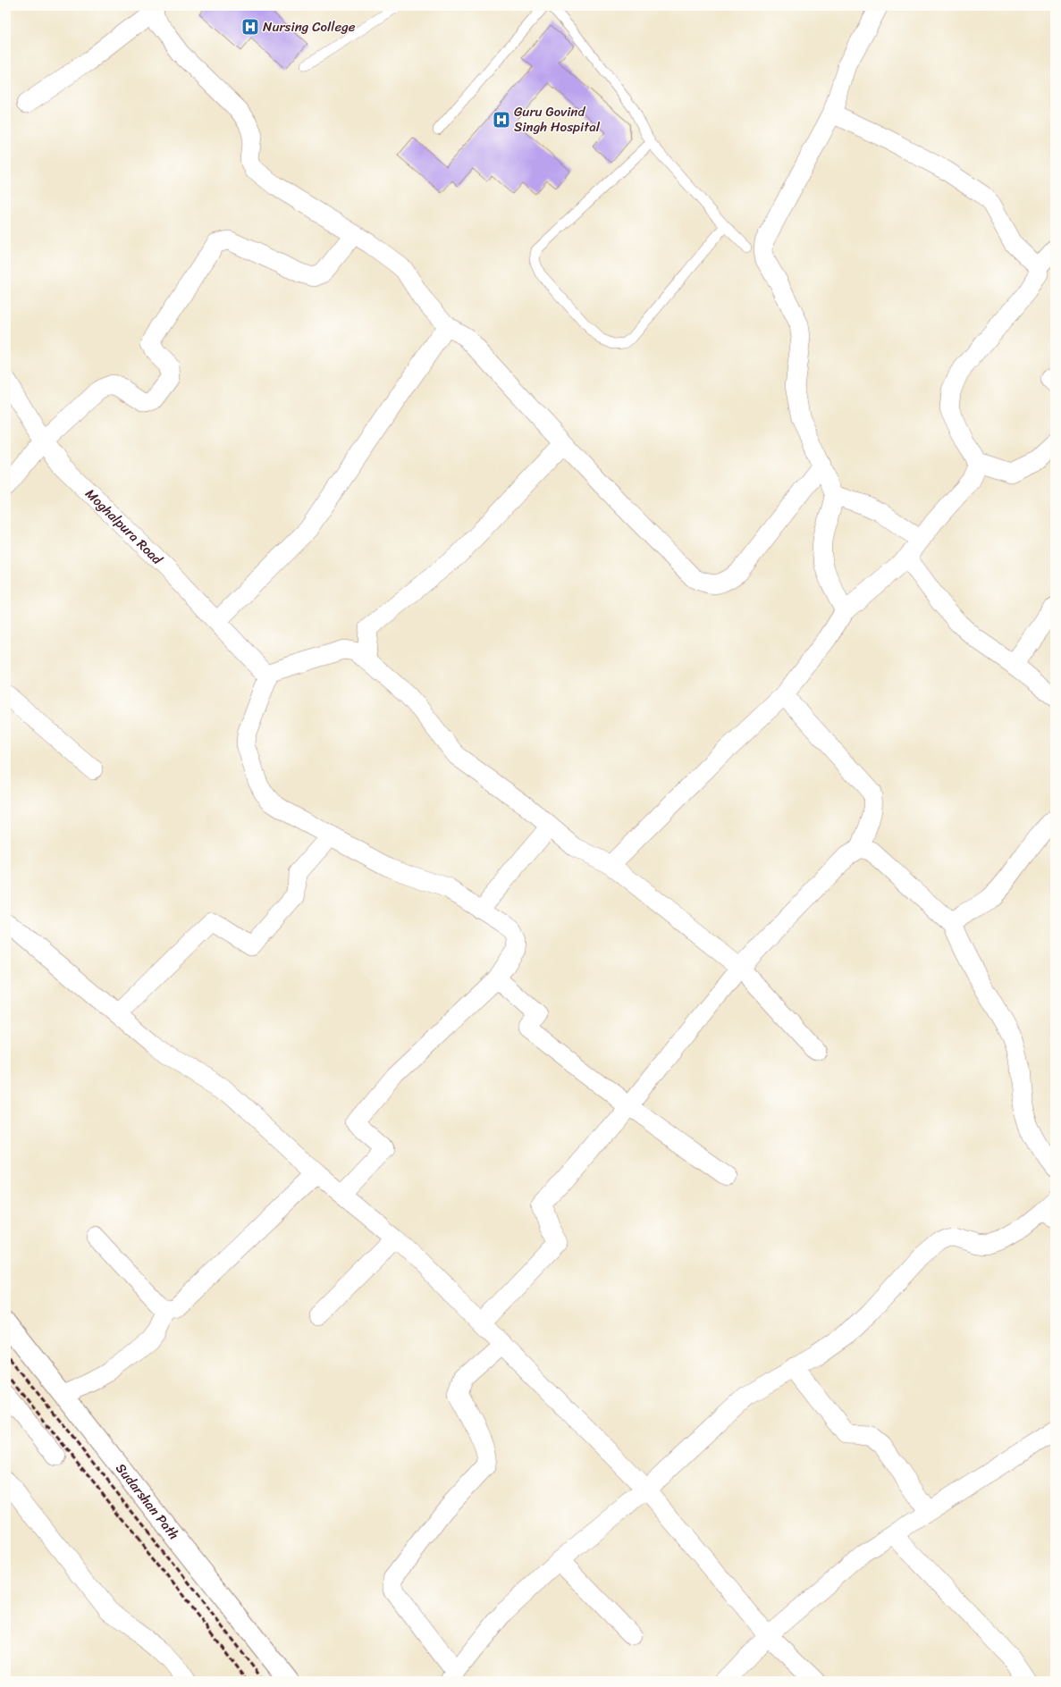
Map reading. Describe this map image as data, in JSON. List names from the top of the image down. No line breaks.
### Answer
{"streets":{"main road":["Sudarshan Path"],"street":["Moghalpura Road"]},"places":{"hospital":["Nursing College","Guru Govind Singh Hospital"]}}
